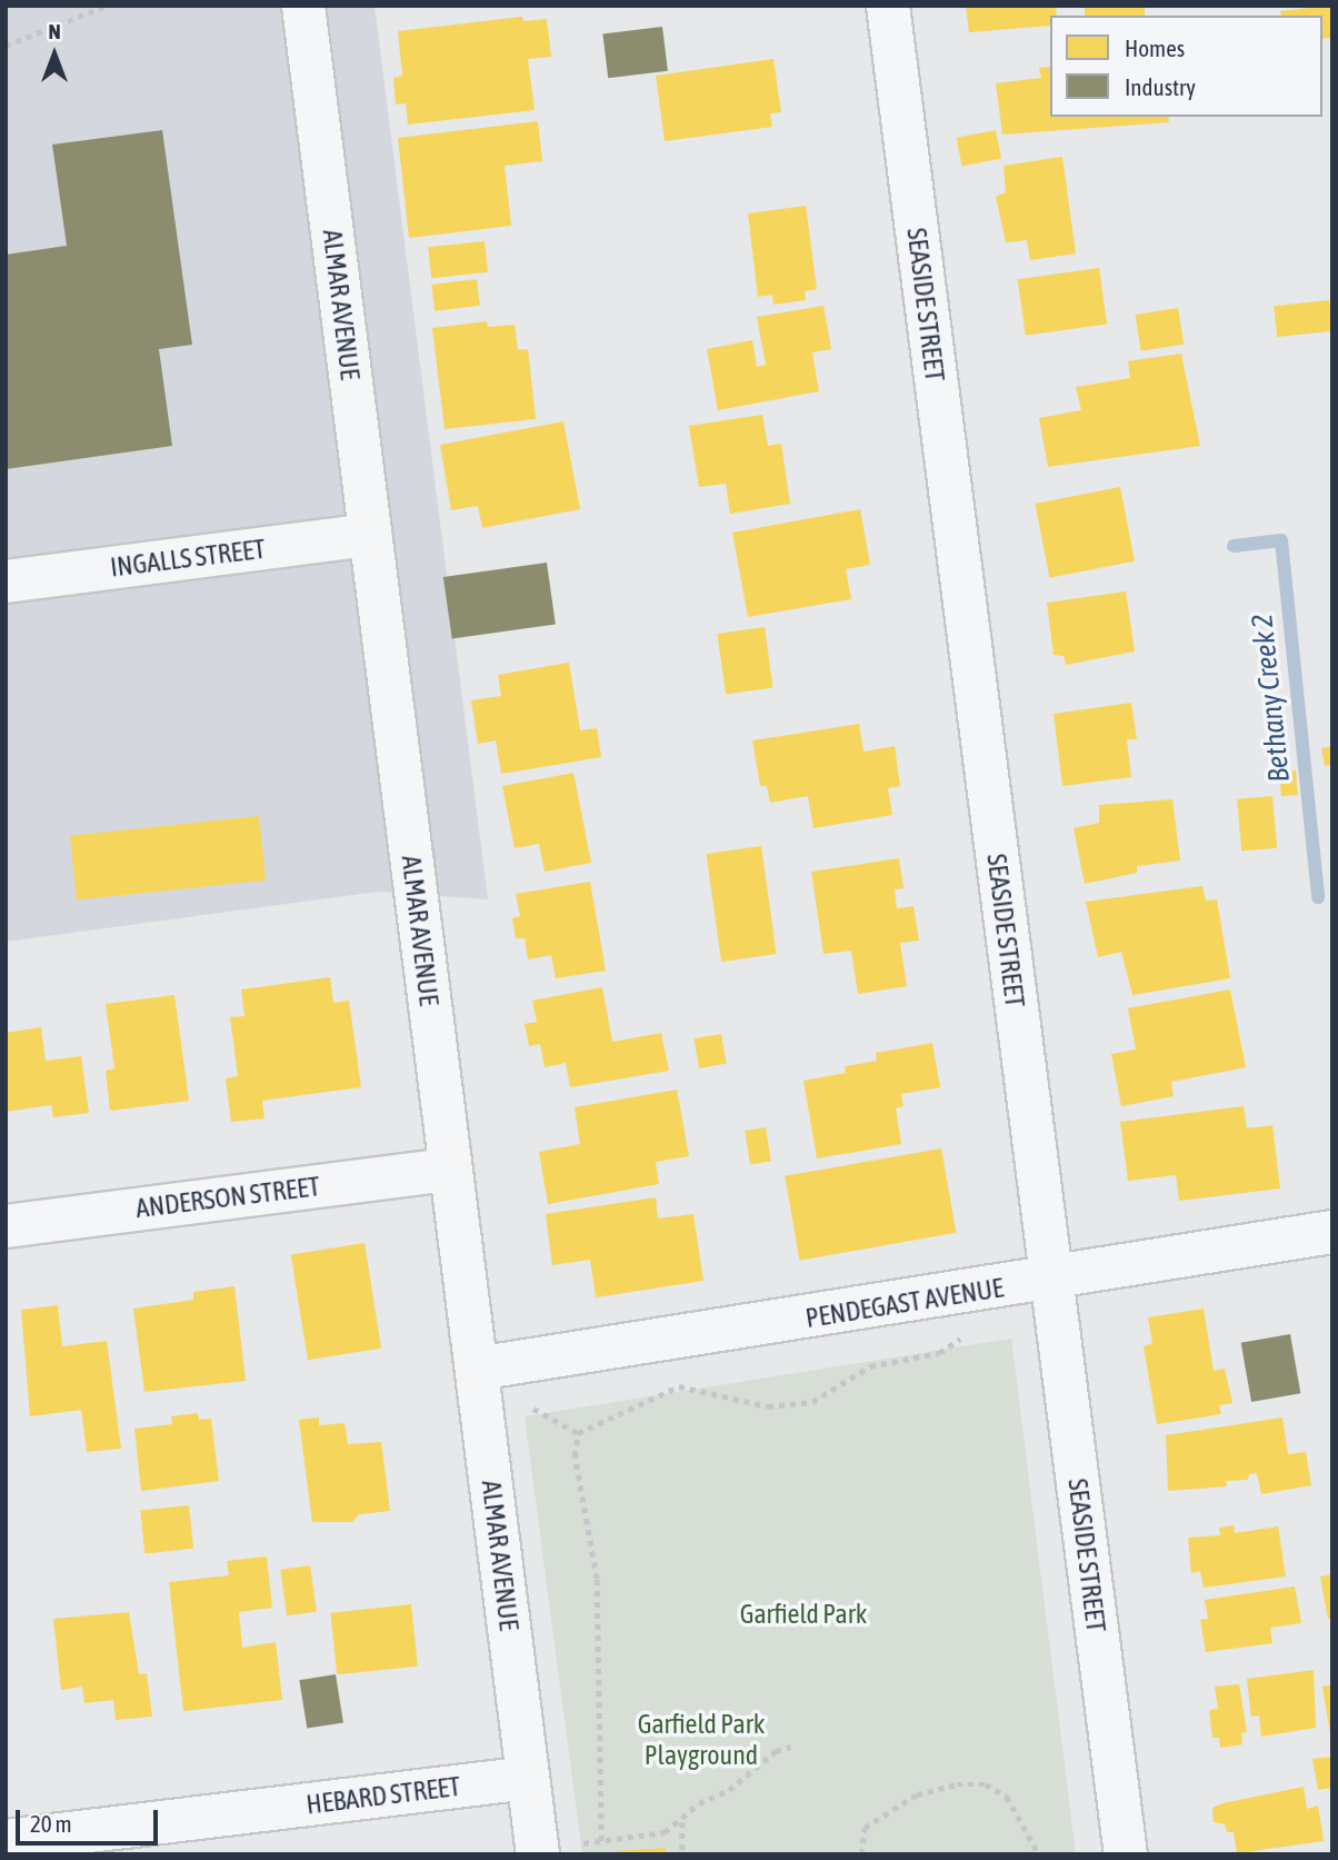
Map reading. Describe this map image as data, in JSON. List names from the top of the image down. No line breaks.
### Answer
{"streets":{"street":["ALMAR AVENUE","SEASIDE STREET","INGALLS STREET","ANDERSON STREET","PENDEGAST AVENUE","HEBARD STREET"]},"crossings":[["ALMAR AVENUE","INGALLS STREET"],["ALMAR AVENUE","ANDERSON STREET"],["ALMAR AVENUE","PENDEGAST AVENUE"],["ALMAR AVENUE","HEBARD STREET"],["SEASIDE STREET","PENDEGAST AVENUE"]],"water":["Bethany Creek 2"],"parks":["Garfield Park","Garfield Park Playground"],"legend":["Homes","Industry"],"scale_bar":"20 m","north":"top"}
